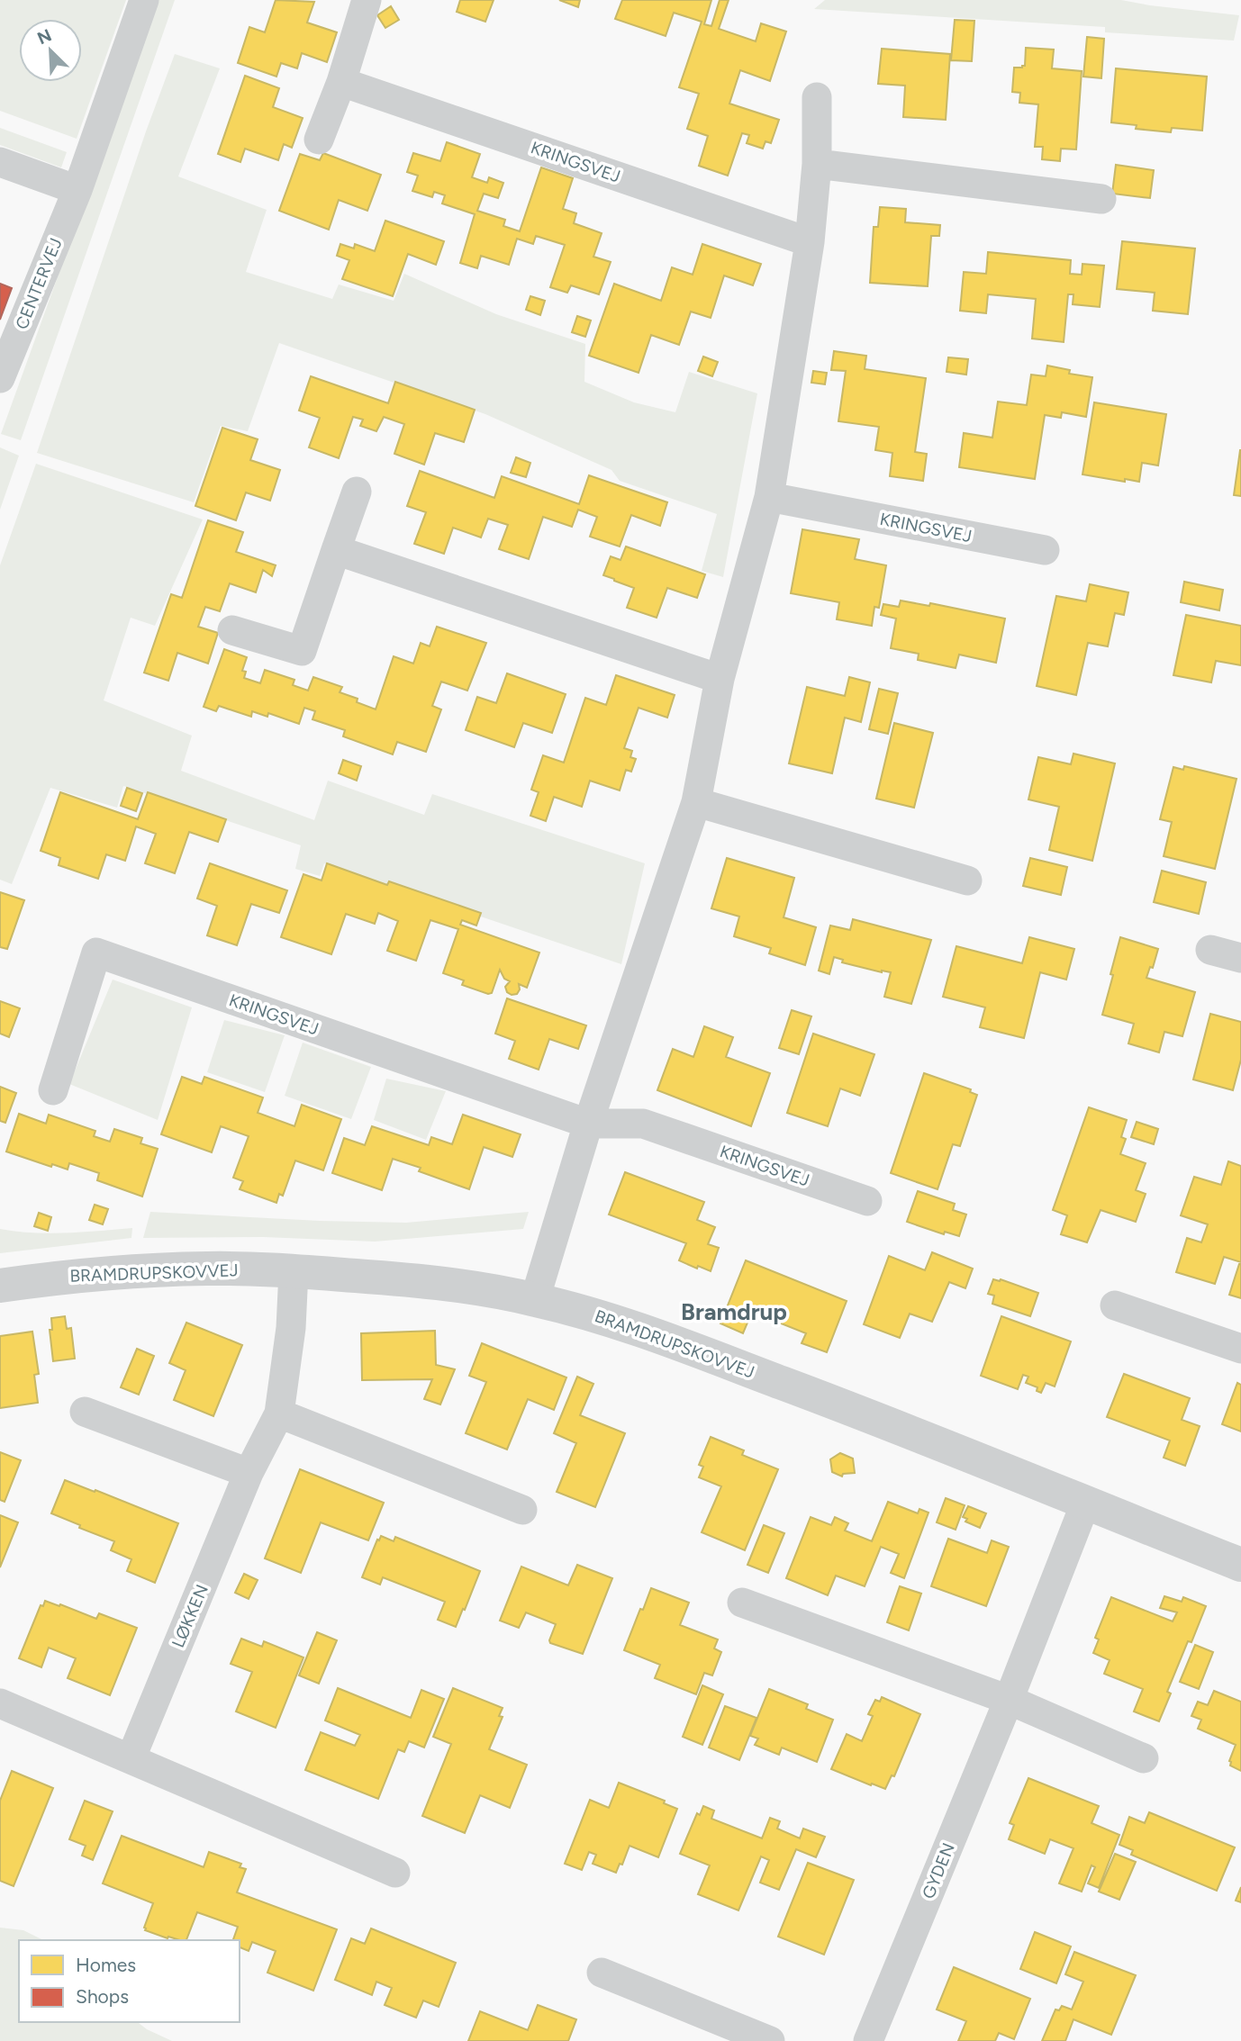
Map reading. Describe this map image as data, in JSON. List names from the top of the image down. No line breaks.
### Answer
{"streets":{"street":["KRINGSVEJ","CENTERVEJ","BRAMDRUPSKOVVEJ","LØKKEN","GYDEN"]},"crossings":[["BRAMDRUPSKOVVEJ","LØKKEN"],["BRAMDRUPSKOVVEJ","GYDEN"]],"districts":["Bramdrup"],"legend":["Homes","Shops"],"north":"top left"}
